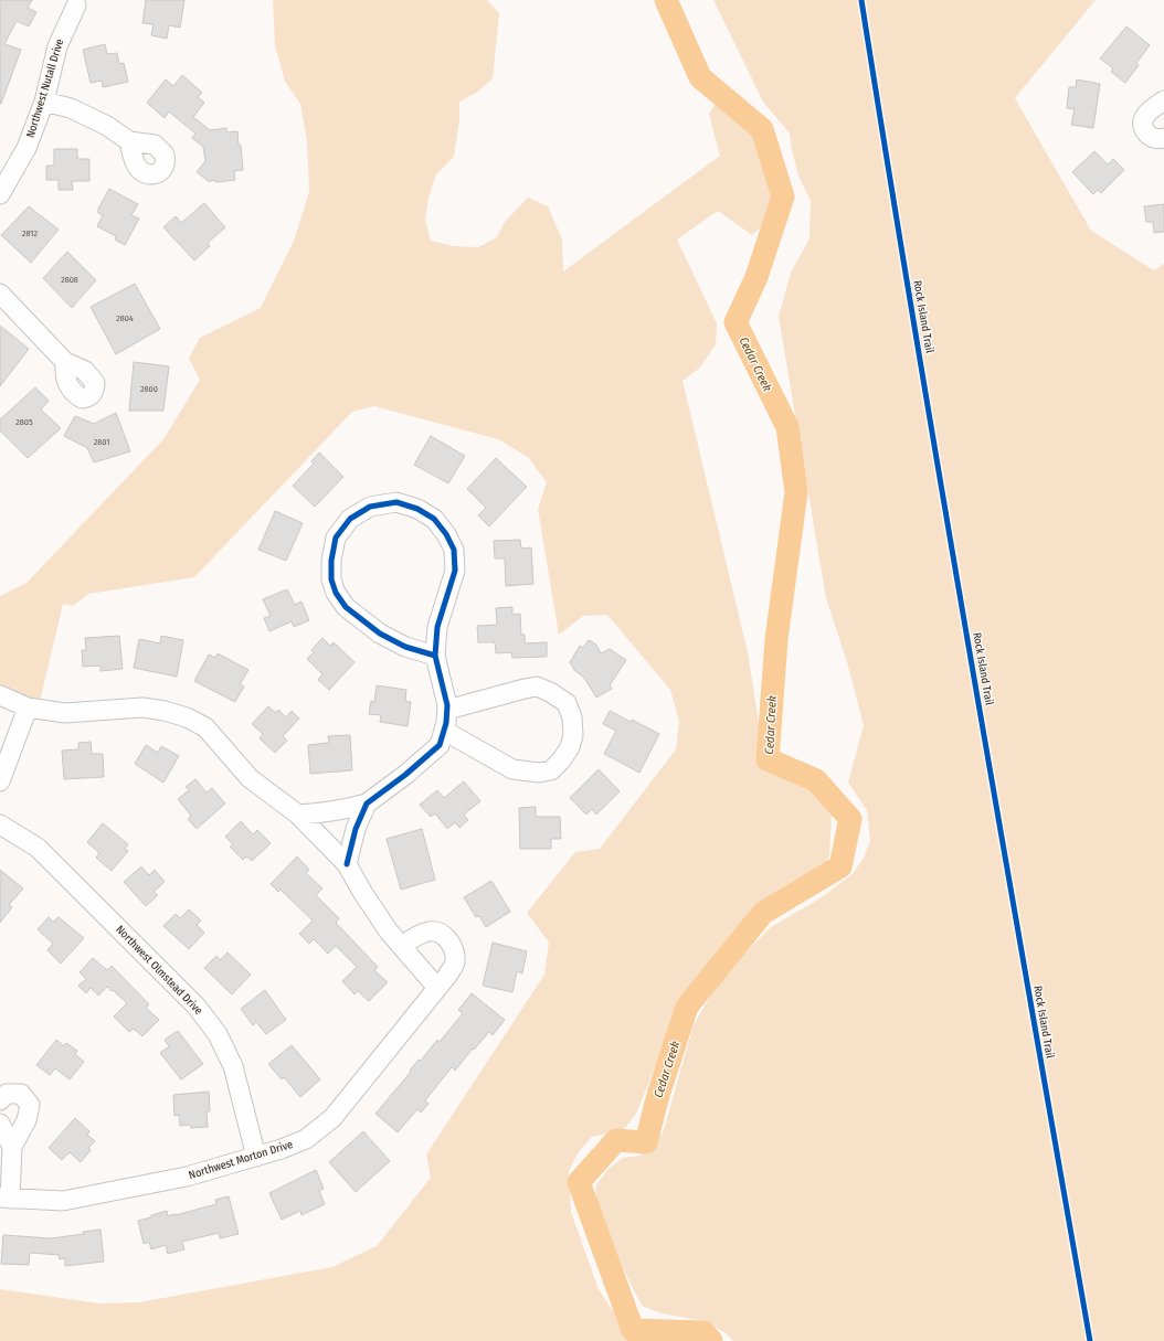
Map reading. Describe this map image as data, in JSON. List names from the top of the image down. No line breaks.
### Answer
{"streets":{"street":["Northwest Nutall Drive","Northwest Olmstead Drive","Northwest Morton Drive"],"cycle path":["Rock Island Trail"]},"crossings":[["Northwest Olmstead Drive","Northwest Morton Drive"]],"water":["Cedar Creek"],"house_numbers":["2812","2808","2804","2800","2805","2801"]}
